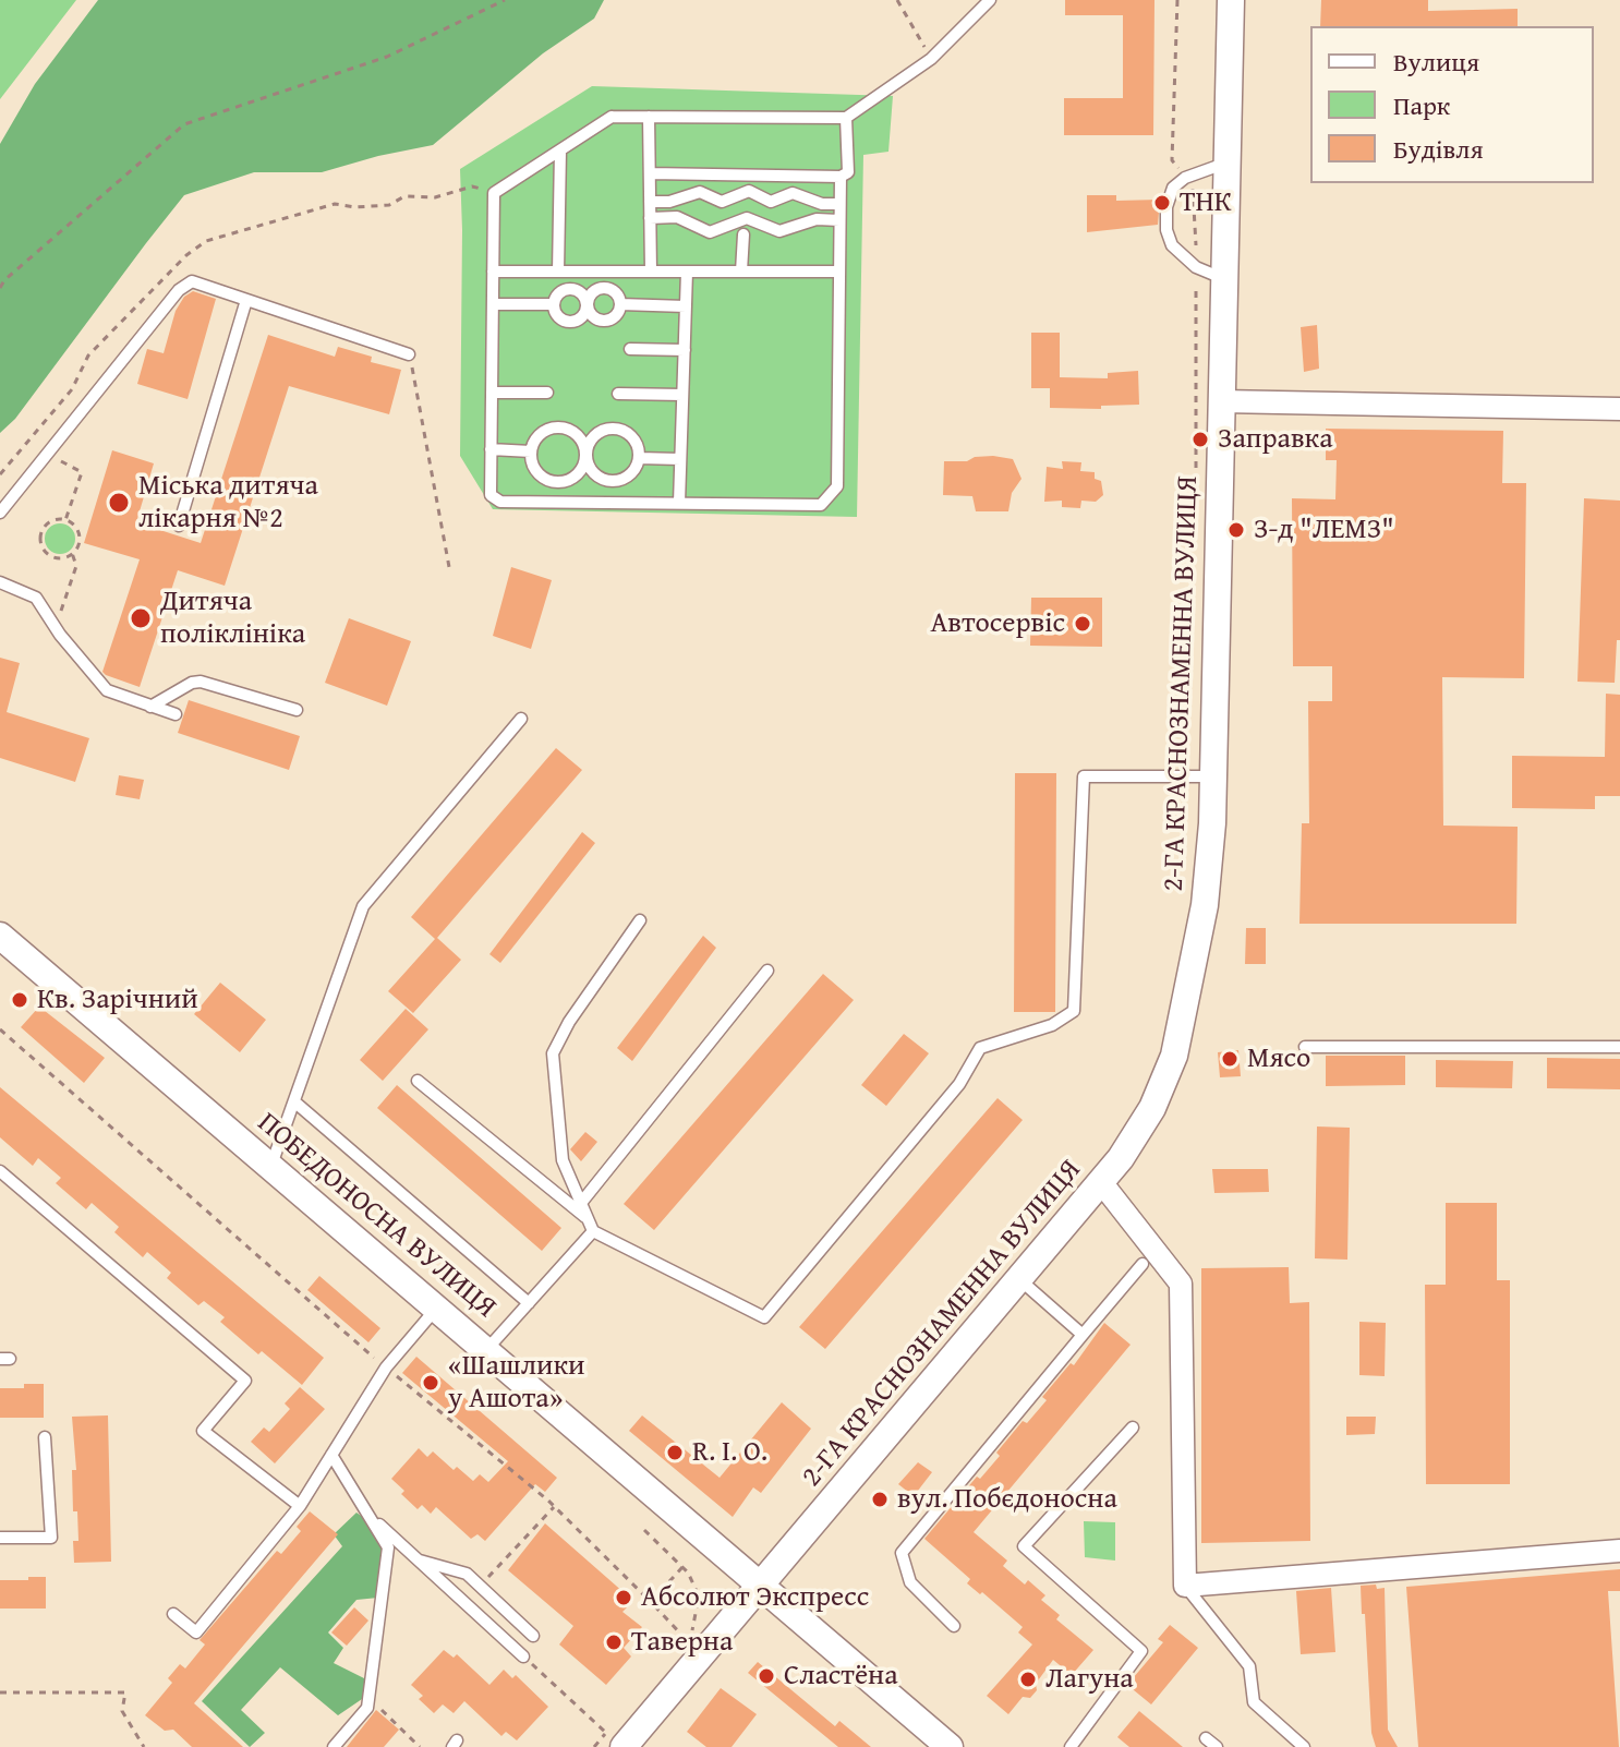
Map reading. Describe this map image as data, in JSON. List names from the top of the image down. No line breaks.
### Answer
{"streets":{"street":["2-ГА КРАСНОЗНАМЕННА ВУЛИЦЯ","ПОБЕДОНОСНА ВУЛИЦЯ"]},"crossings":[["2-ГА КРАСНОЗНАМЕННА ВУЛИЦЯ","ПОБЕДОНОСНА ВУЛИЦЯ"]],"places":["ТНК","Заправка","Міська дитяча лікарня №2","З-д \"ЛЕМЗ\"","Дитяча поліклініка","Автосервіс","Кв. Зарічний","Мясо","«Шашлики у Ашота»","R. I. O.","вул. Побєдоносна","Абсолют Экспресс","Таверна","Сластёна","Лагуна"],"legend":["Вулиця","Парк","Будівля"]}
